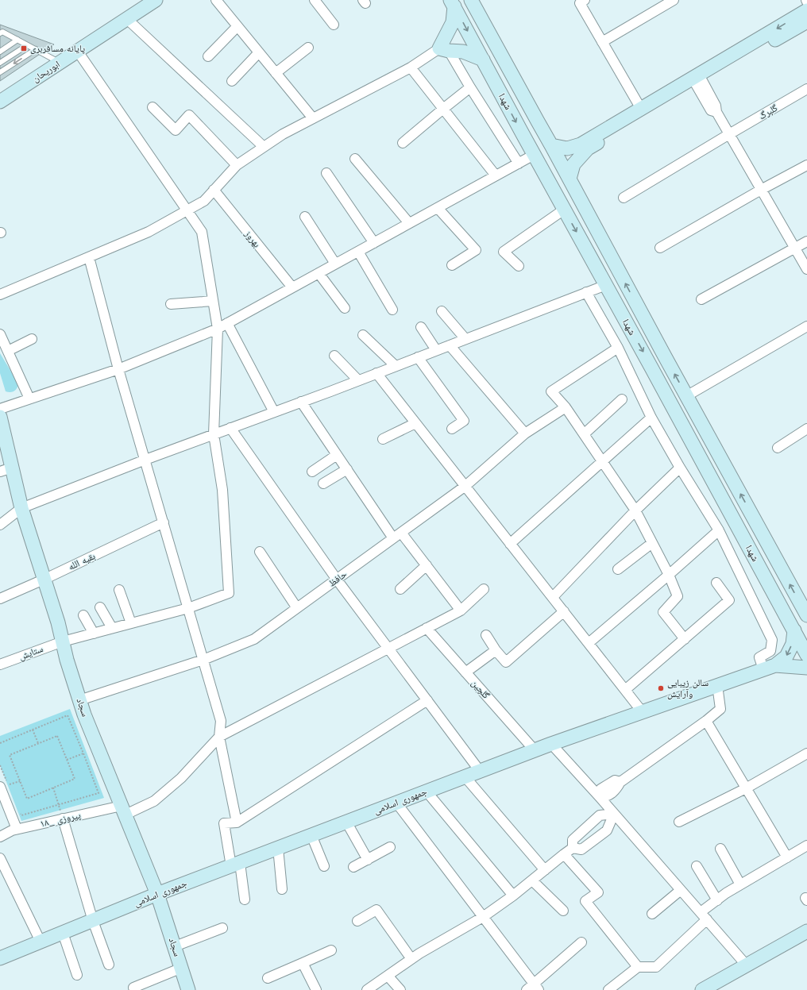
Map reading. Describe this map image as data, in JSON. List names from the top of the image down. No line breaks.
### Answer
{"streets":{"street":["ابوریحان","شهدا","گلبرگ","بهروز","بقیه الله","حافظ","ستایش","گلچین","سجاد","جمهوری اسلامی","پیروزی _۱۸"]},"crossings":[["بقیه الله","سجاد"],["حافظ","سجاد"],["ستایش","سجاد"],["گلچین","جمهوری اسلامی"],["گلچین","پیروزی _۱۸"],["سجاد","جمهوری اسلامی"],["سجاد","پیروزی _۱۸"]],"places":{"transit":["پایانه مسافربری"],"other":["سالن زیبایی وآرایش"]}}
